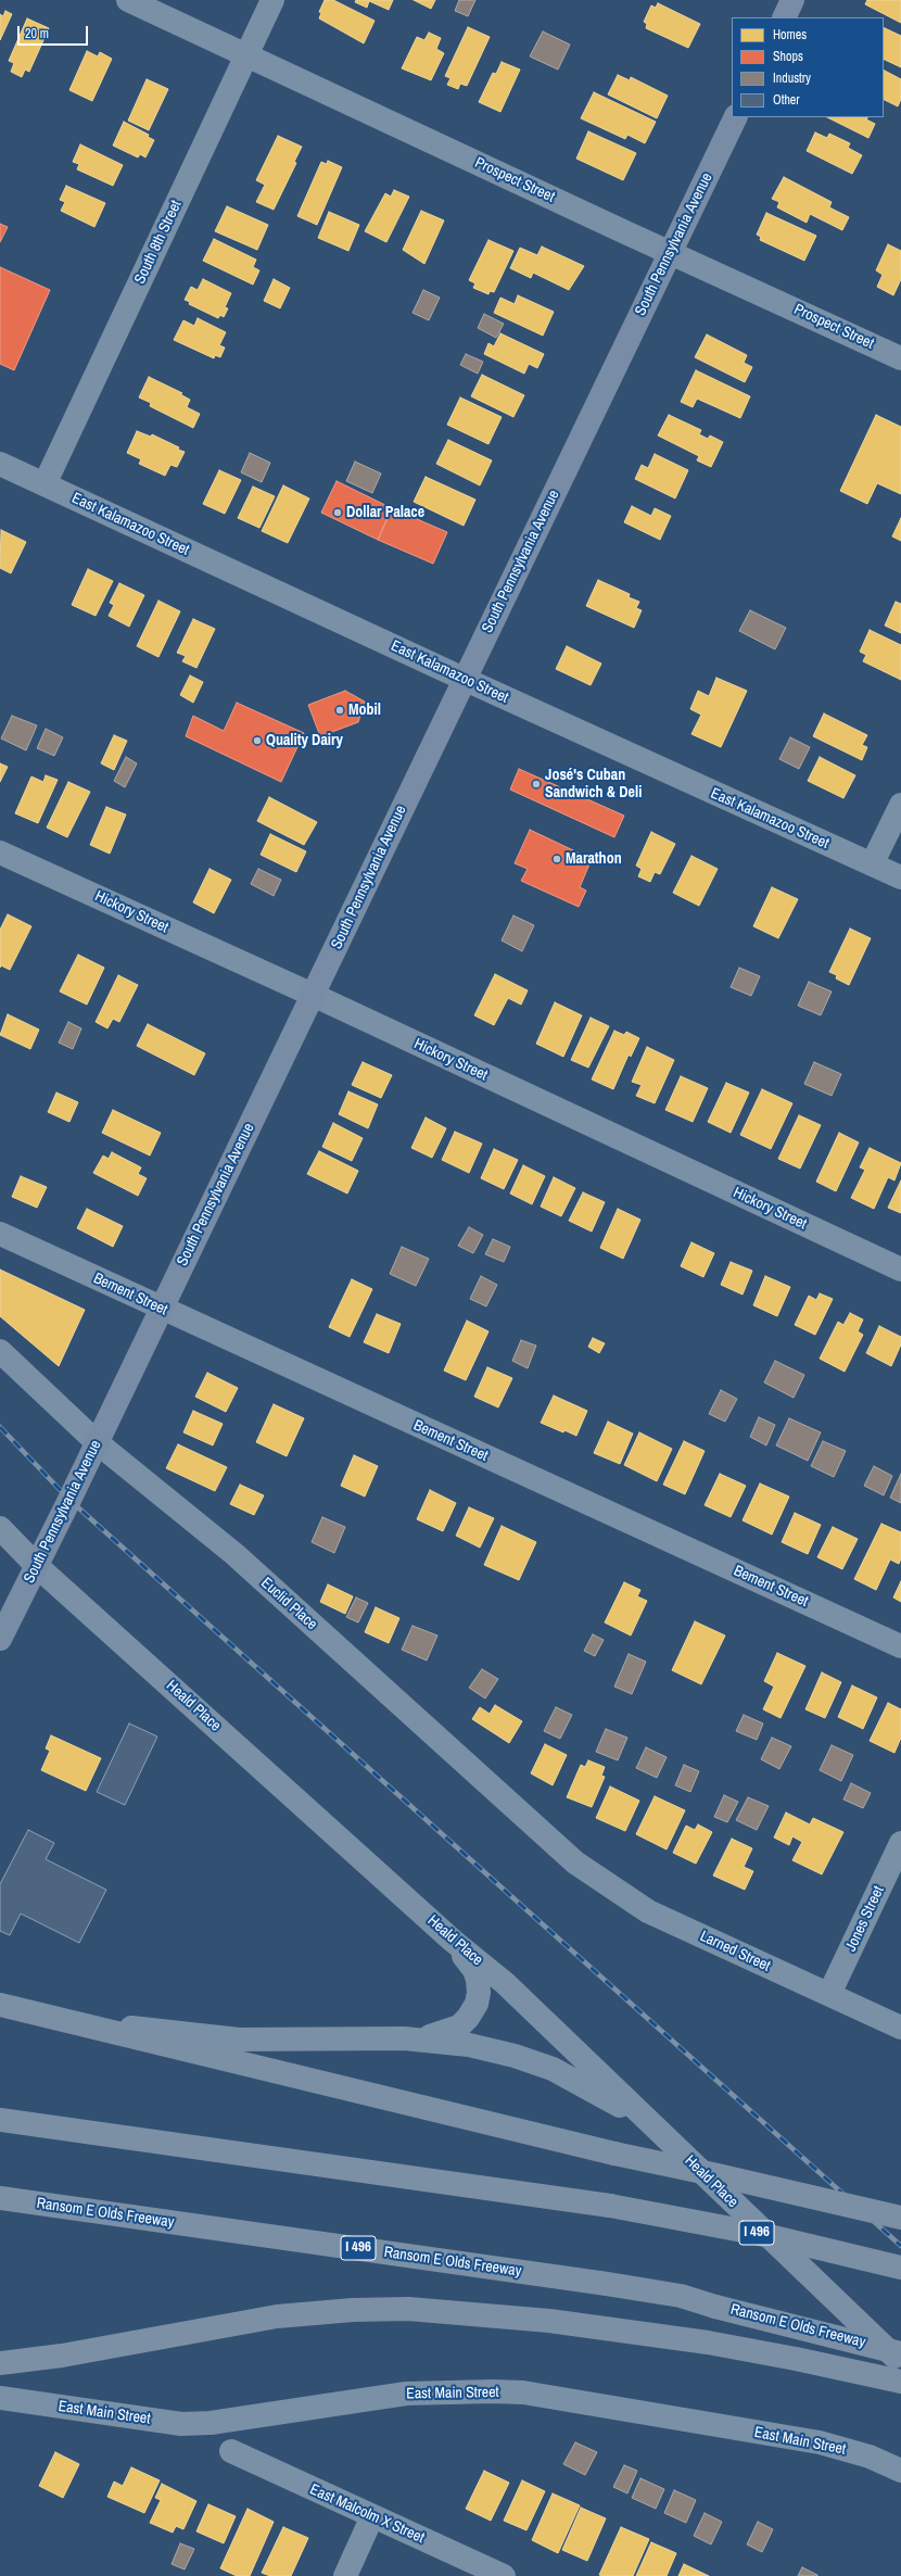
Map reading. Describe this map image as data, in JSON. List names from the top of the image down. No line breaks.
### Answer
{"streets":{"highway":["Ransom E Olds Freeway","I 496"],"main road":["South Pennsylvania Avenue"],"street":["Prospect Street","South 8th Street","East Kalamazoo Street","Hickory Street","Bement Street","Euclid Place","Heald Place","Jones Street","Larned Street","East Main Street","East Malcolm X Street"]},"crossings":[["Prospect Street","South 8th Street"],["Prospect Street","South Pennsylvania Avenue"],["South 8th Street","East Kalamazoo Street"],["South Pennsylvania Avenue","East Kalamazoo Street"],["South Pennsylvania Avenue","Hickory Street"],["South Pennsylvania Avenue","Bement Street"],["South Pennsylvania Avenue","Euclid Place"],["South Pennsylvania Avenue","Heald Place"],["Euclid Place","Larned Street"],["Jones Street","Larned Street"]],"places":["Dollar Palace","Mobil","Quality Dairy","José's Cuban Sandwich & Deli","Marathon"],"legend":["Homes","Shops","Industry","Other"],"scale_bar":"20 m"}
